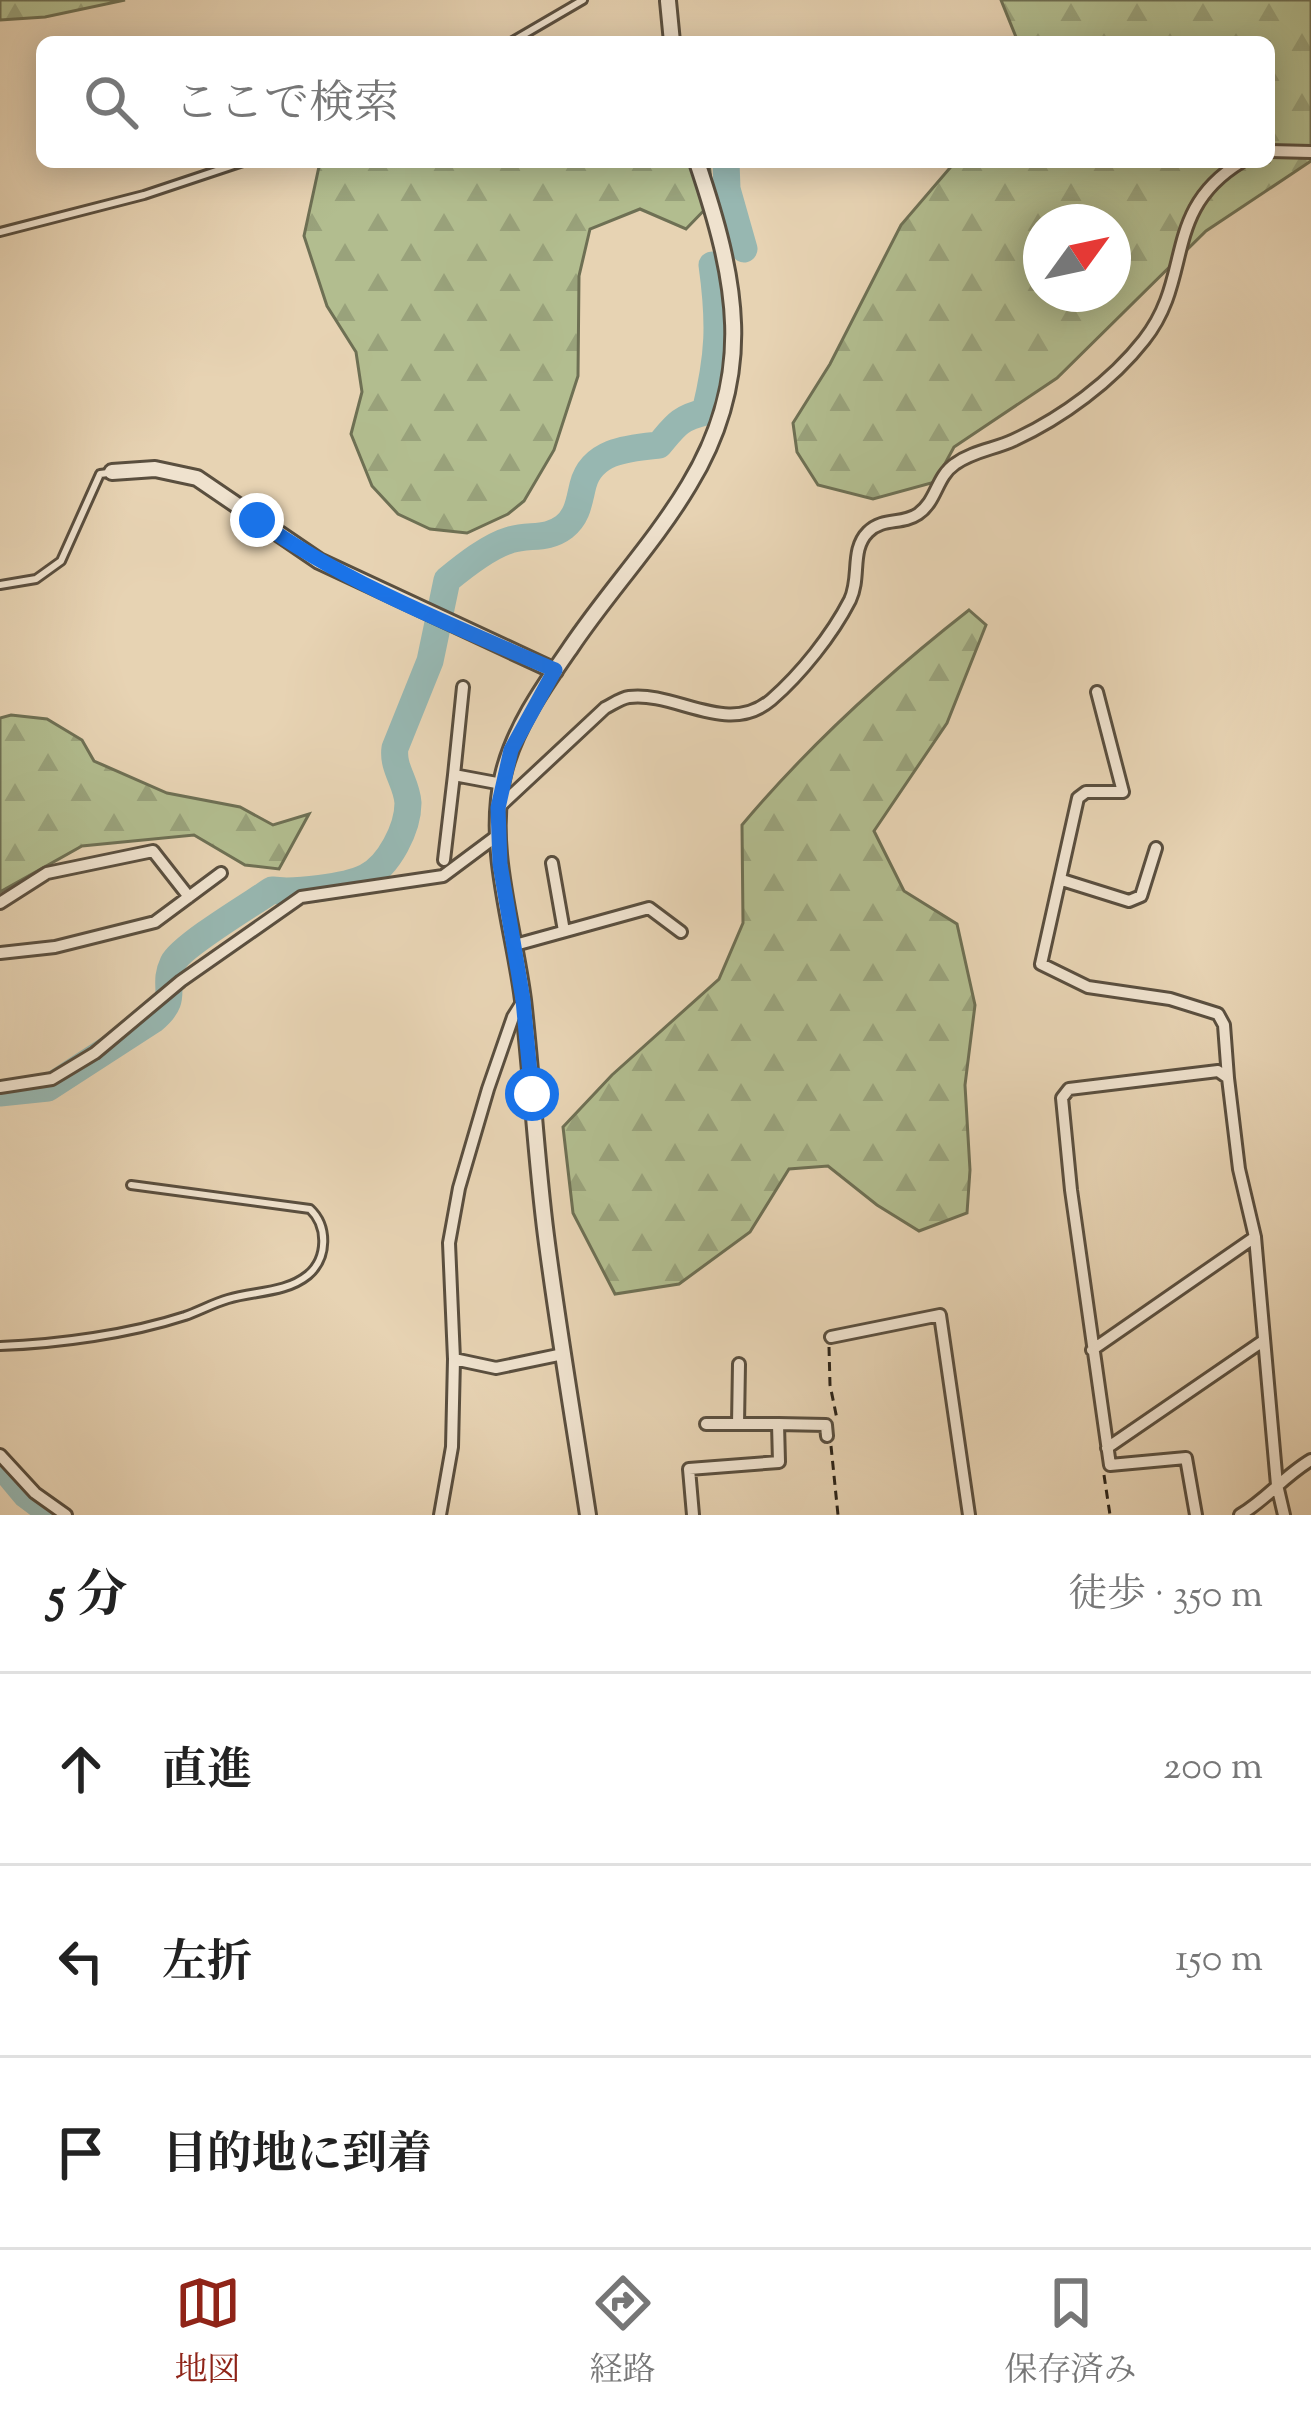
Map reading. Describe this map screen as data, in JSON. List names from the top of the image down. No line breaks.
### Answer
{"north":"top right","page":{"search":"ここで検索","heading":["5 分","徒歩 · 350 m"],"list":[["直進","200 m"],["左折","150 m"],"目的地に到着"],"nav":["地図","経路","保存済み"]}}
